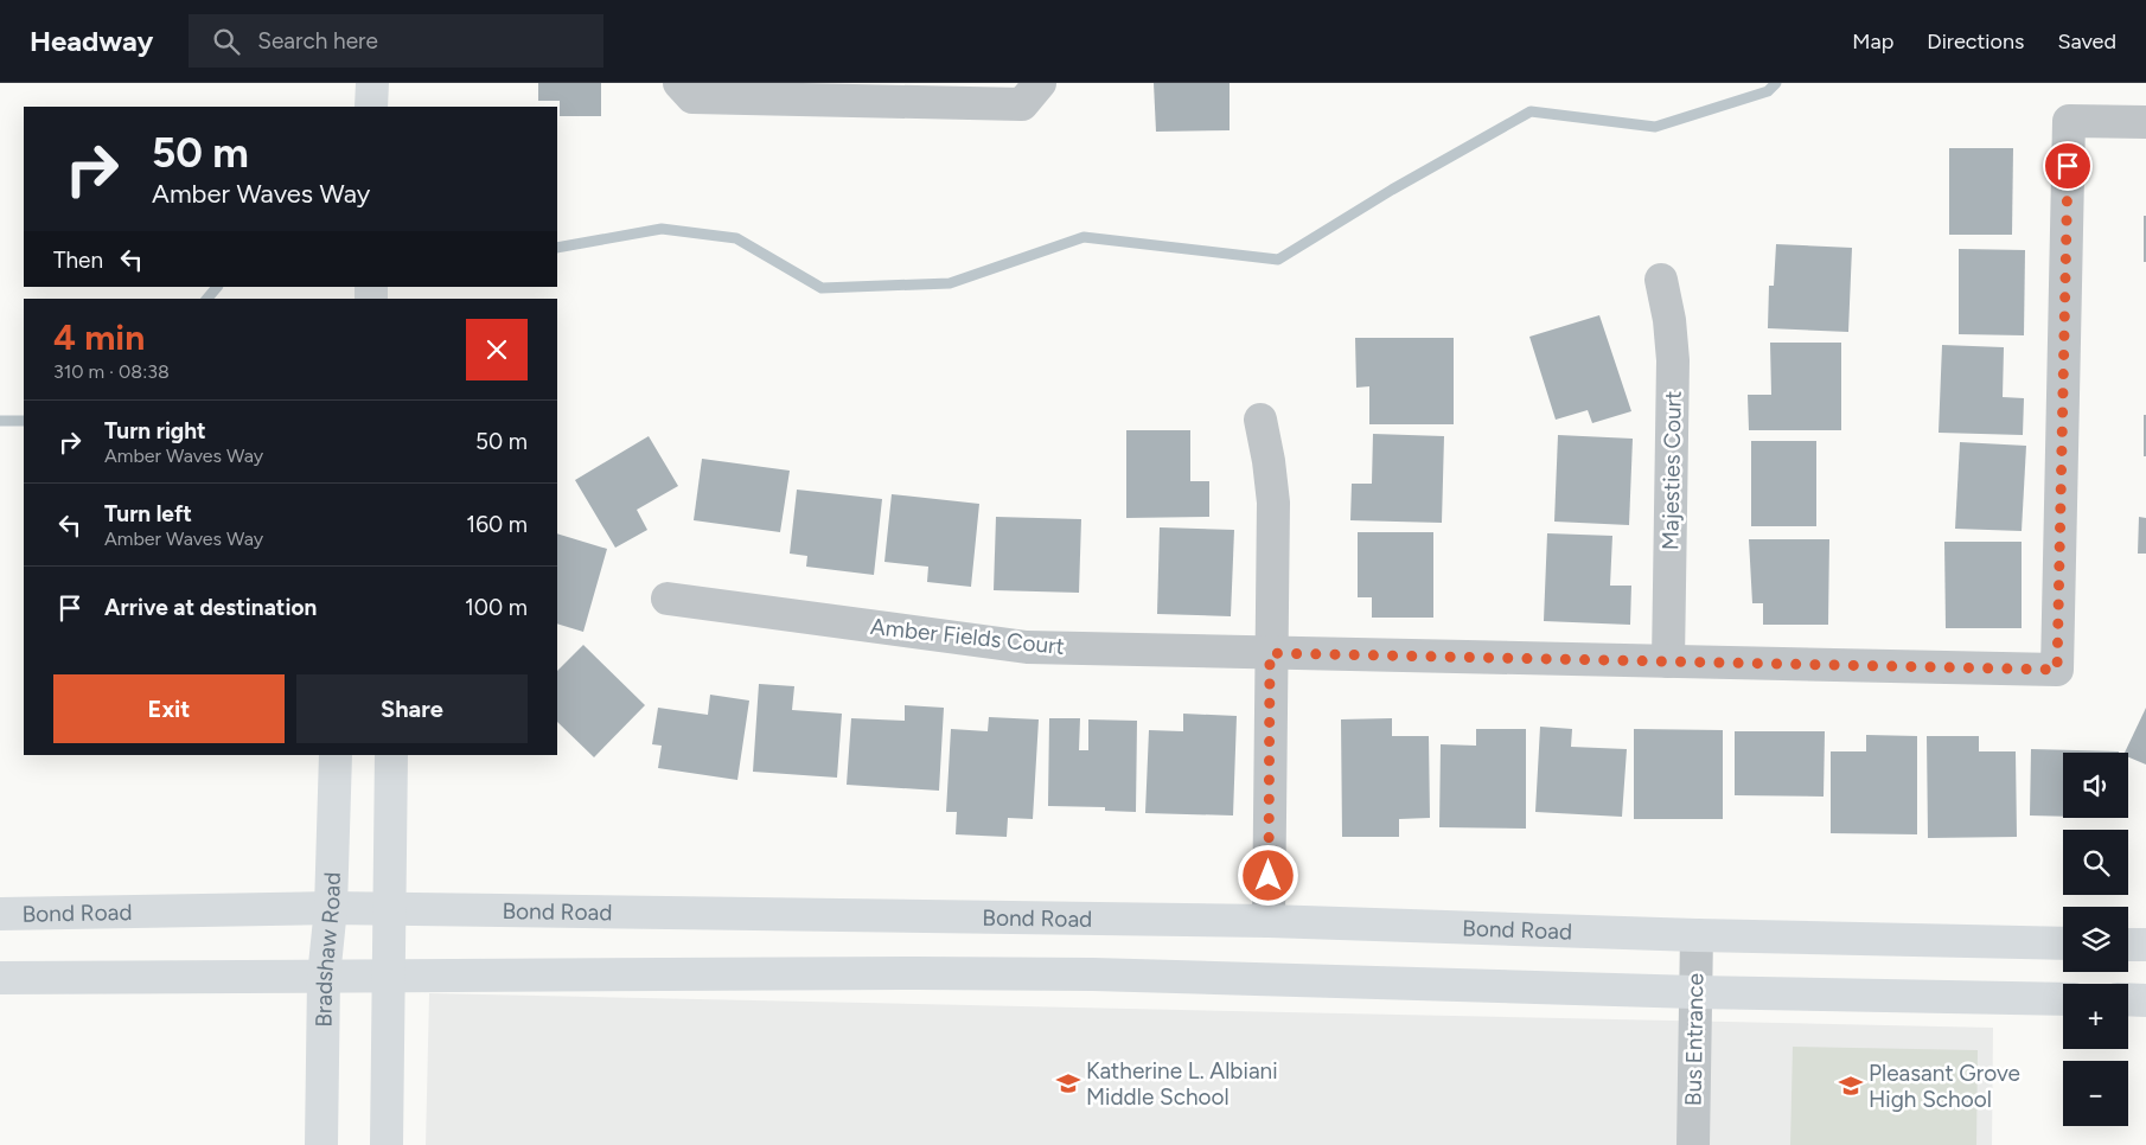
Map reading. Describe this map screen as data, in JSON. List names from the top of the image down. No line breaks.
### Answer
{"streets":{"main road":["Bond Road","Bradshaw Road"],"street":["Majesties Court","Amber Fields Court","Bus Entrance"]},"crossings":[["Majesties Court","Amber Fields Court"],["Bond Road","Bradshaw Road"],["Bond Road","Bus Entrance"]],"places":{"school or university":["Katherine L. Albiani Middle School","Pleasant Grove High School"]},"page":{"header":"Headway","search":"Search here","nav":["Map","Directions","Saved"],"turn":["50 m","Amber Waves Way"],"then":"Then","heading":["4 min","310 m · 08:38"],"list":[{"name":"Turn right","note":"Amber Waves Way","value":"50 m"},{"name":"Turn left","note":"Amber Waves Way","value":"160 m"},{"name":"Arrive at destination","value":"100 m"}],"buttons":["Exit","Share"],"map_buttons":["+","−"]}}
